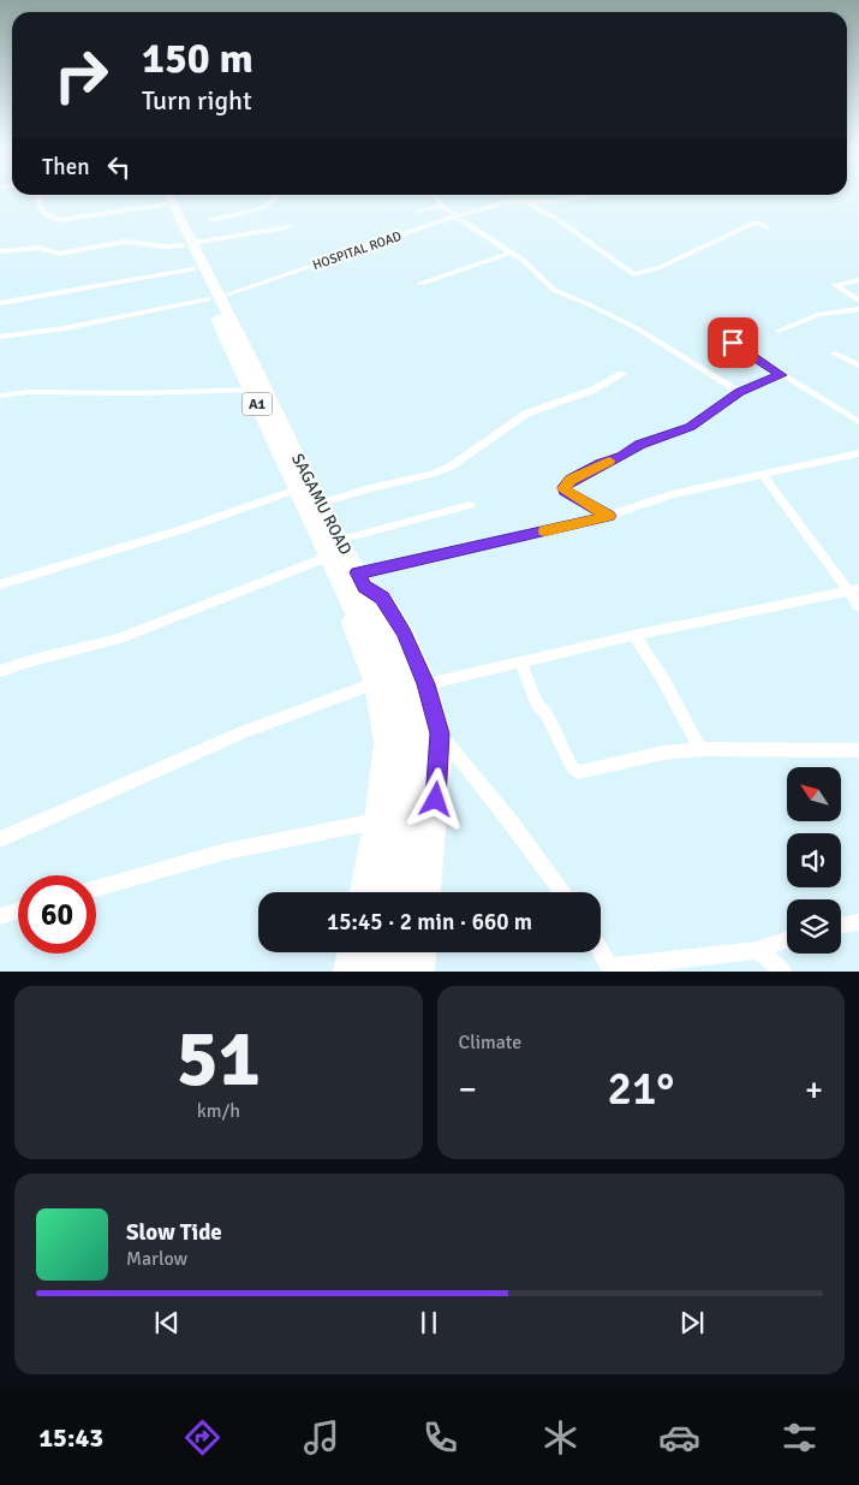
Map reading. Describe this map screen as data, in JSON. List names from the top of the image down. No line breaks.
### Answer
{"streets":{"highway":["A1","SAGAMU ROAD"],"street":["HOSPITAL ROAD"]},"crossings":[["HOSPITAL ROAD","SAGAMU ROAD"]],"north":"top left","page":{"turn":["150 m","Turn right"],"then":"Then","limit":"60","trip":"15:45 · 2 min · 660 m","tile":[["51","km/h"],"Climate"],"heat":["−","21°","+"],"song":["Slow Tide","Marlow"],"tabs":"15:43"}}
